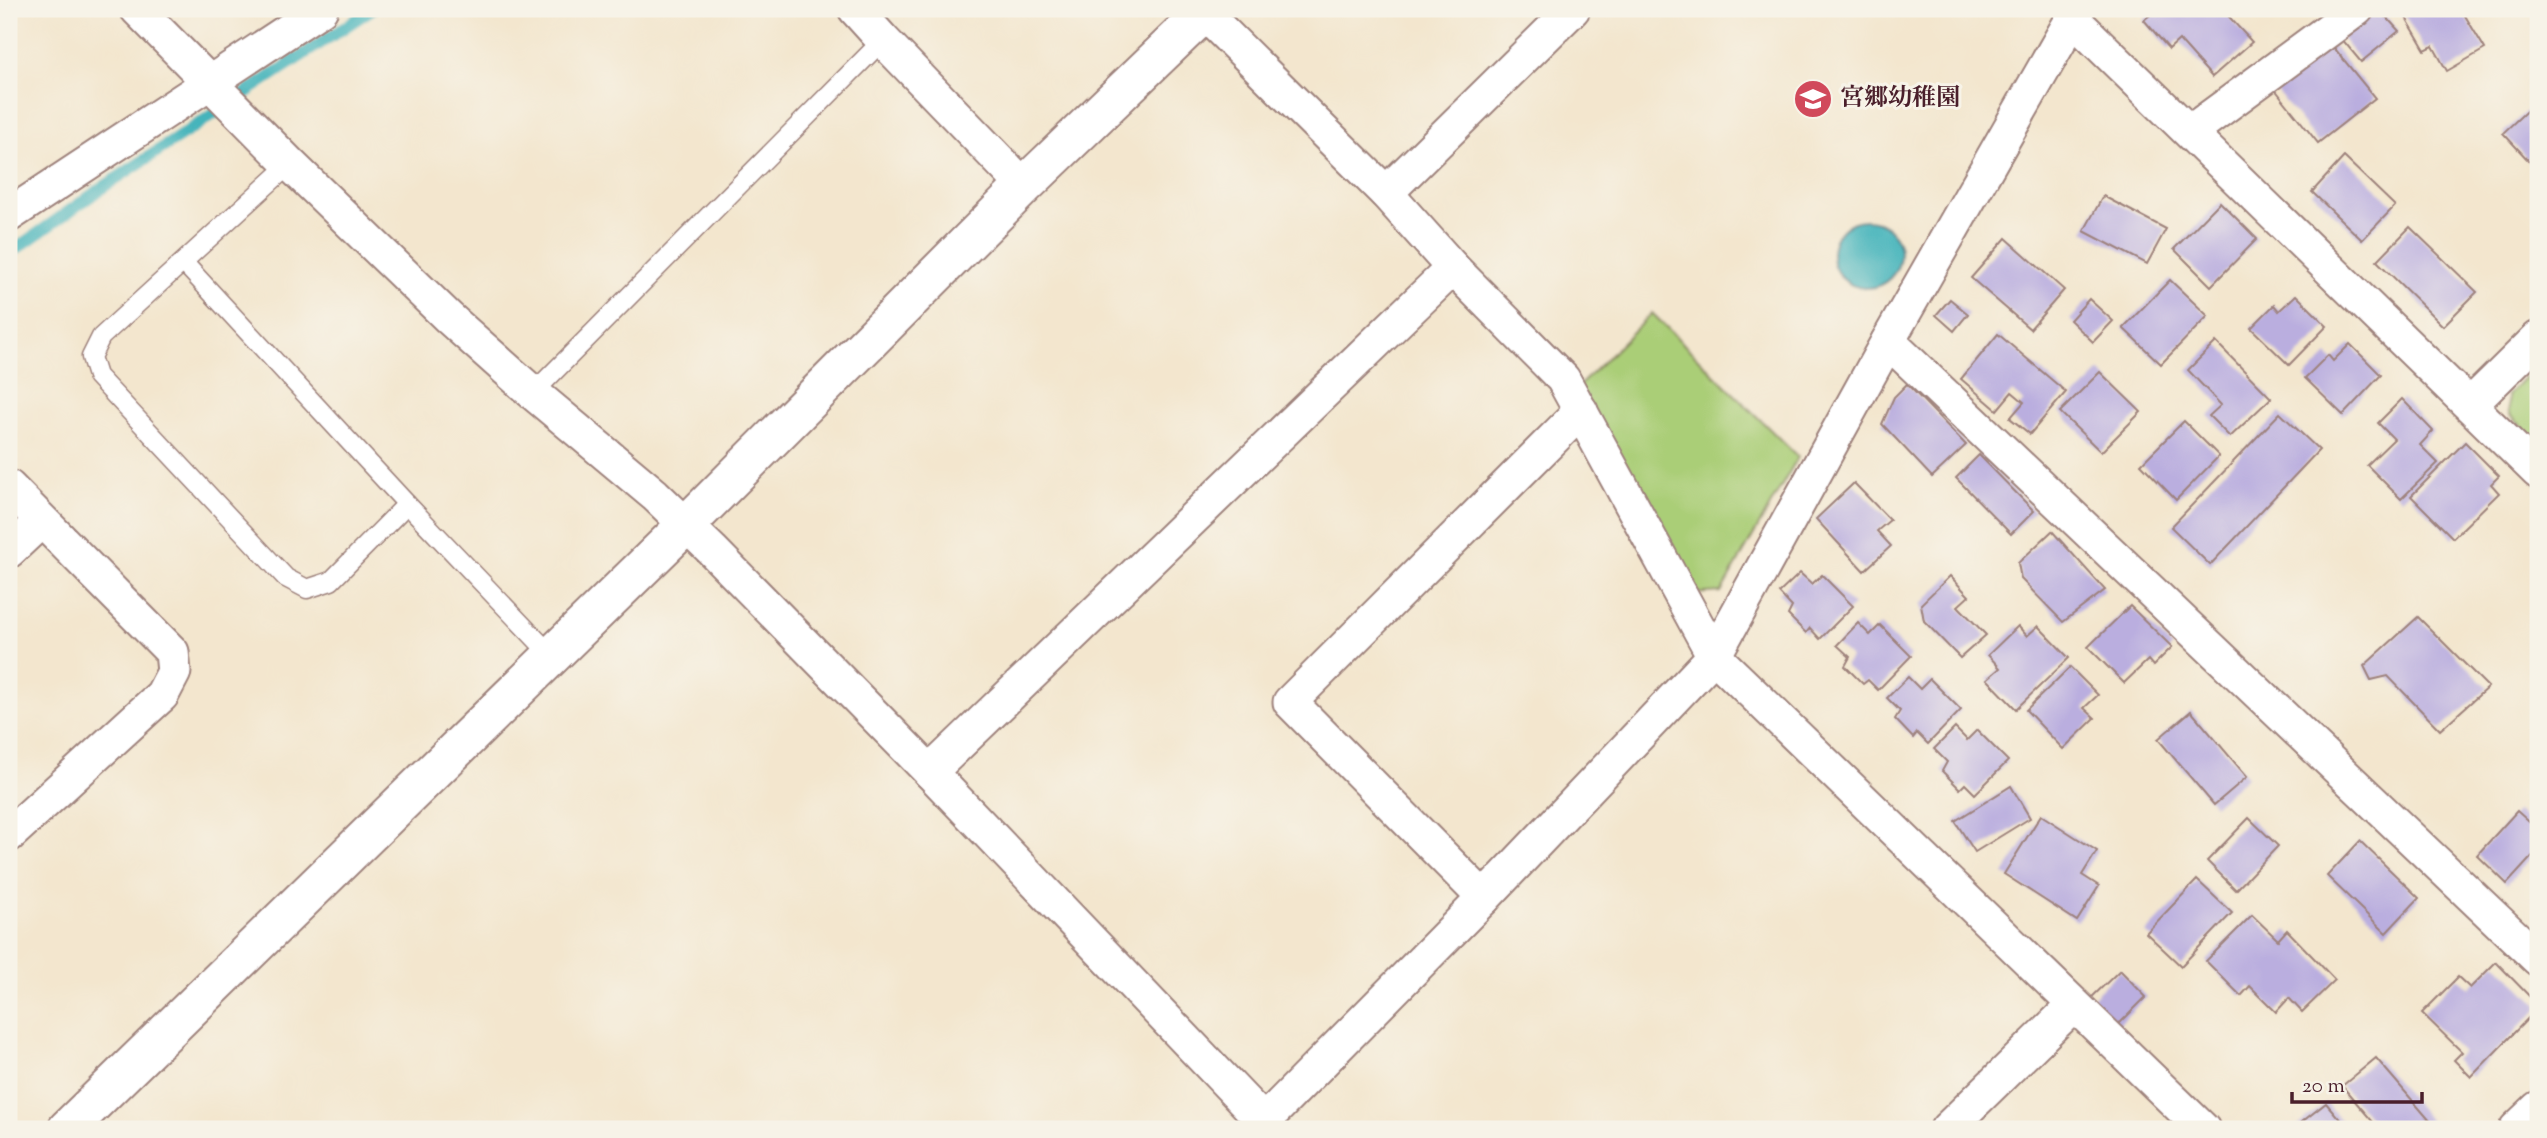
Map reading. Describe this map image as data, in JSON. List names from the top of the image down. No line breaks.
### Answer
{"places":{"school or university":["宮郷幼稚園"]},"scale_bar":"20 m"}
